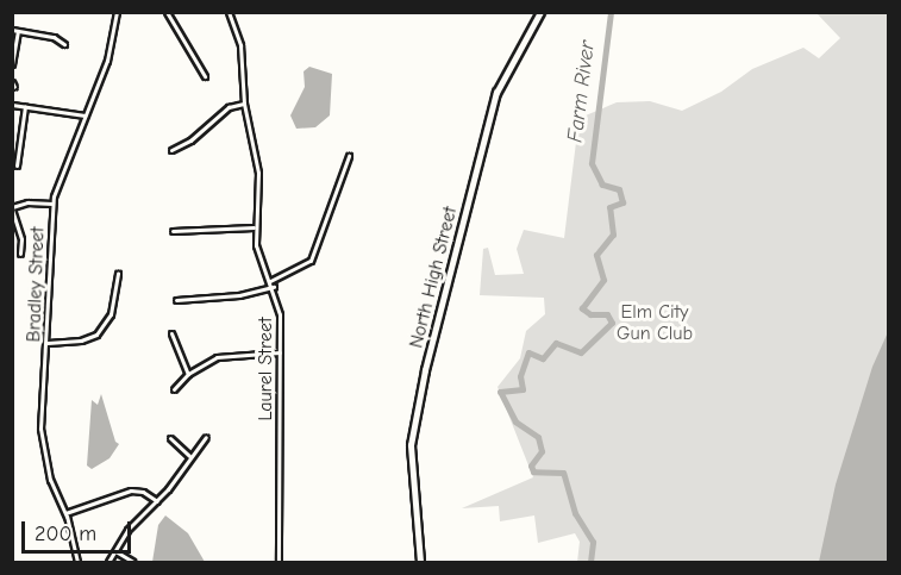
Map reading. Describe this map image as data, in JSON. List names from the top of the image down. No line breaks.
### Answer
{"streets":{"main road":["North High Street"],"street":["Bradley Street","Laurel Street"]},"water":["Farm River"],"parks":["Elm City Gun Club"],"scale_bar":"200 m"}
